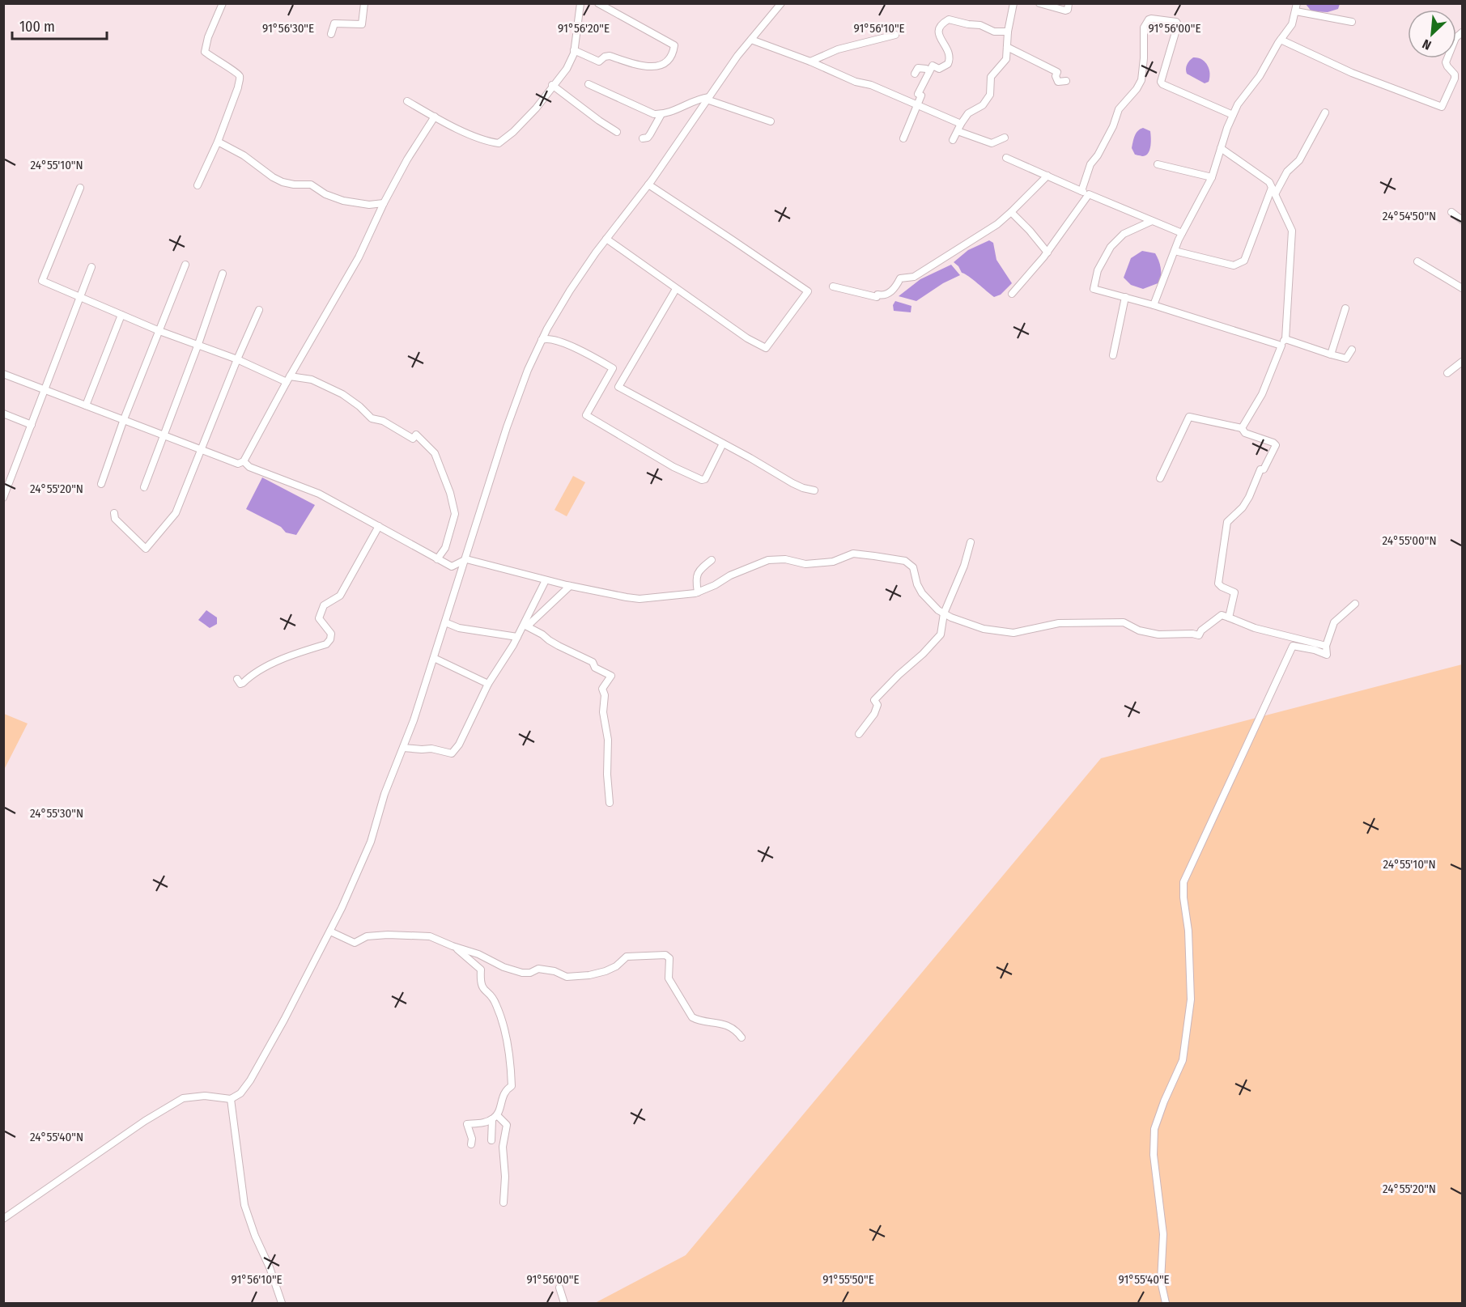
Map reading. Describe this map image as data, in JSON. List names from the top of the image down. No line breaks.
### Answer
{"scale_bar":"100 m","north":"bottom left","coordinates":["91°56'30\"E","91°56'20\"E","91°56'10\"E","91°56'00\"E","24°55'10\"N","24°54'50\"N","24°55'20\"N","24°55'00\"N","24°55'30\"N","24°55'40\"N","91°55'50\"E","91°55'40\"E"]}
